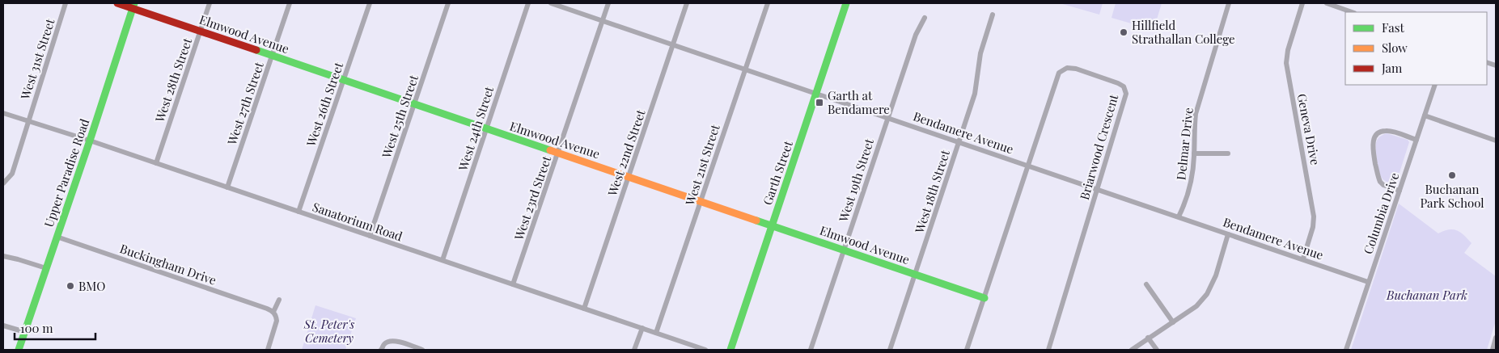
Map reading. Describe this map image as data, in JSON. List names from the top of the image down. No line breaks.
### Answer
{"streets":{"street":["Elmwood Avenue","West 31st Street","West 28th Street","West 27th Street","West 26th Street","West 25th Street","West 24th Street","Geneva Drive","Bendamere Avenue","Delmar Drive","Briarwood Crescent","West 22nd Street","West 21st Street","Upper Paradise Road","Garth Street","West 19th Street","West 18th Street","West 23rd Street","Columbia Drive","Sanatorium Road","Buckingham Drive"]},"crossings":[["Elmwood Avenue","West 28th Street"],["Elmwood Avenue","West 27th Street"],["Elmwood Avenue","West 26th Street"],["Elmwood Avenue","West 25th Street"],["Elmwood Avenue","West 24th Street"],["Elmwood Avenue","Briarwood Crescent"],["Elmwood Avenue","West 22nd Street"],["Elmwood Avenue","West 21st Street"],["Elmwood Avenue","Upper Paradise Road"],["Elmwood Avenue","Garth Street"],["Elmwood Avenue","West 19th Street"],["Elmwood Avenue","West 18th Street"],["Elmwood Avenue","West 23rd Street"],["West 31st Street","Sanatorium Road"],["West 28th Street","Sanatorium Road"],["West 27th Street","Sanatorium Road"],["West 26th Street","Sanatorium Road"],["West 25th Street","Sanatorium Road"],["West 24th Street","Sanatorium Road"],["Geneva Drive","Bendamere Avenue"],["Bendamere Avenue","Delmar Drive"],["Bendamere Avenue","Briarwood Crescent"],["Bendamere Avenue","West 22nd Street"],["Bendamere Avenue","West 21st Street"],["Bendamere Avenue","Garth Street"],["Bendamere Avenue","West 19th Street"],["Bendamere Avenue","West 18th Street"],["Bendamere Avenue","West 23rd Street"],["Bendamere Avenue","Columbia Drive"],["West 22nd Street","Sanatorium Road"],["West 21st Street","Sanatorium Road"],["Upper Paradise Road","Sanatorium Road"],["Upper Paradise Road","Buckingham Drive"],["West 23rd Street","Sanatorium Road"]],"parks":["Buchanan Park","St. Peter's Cemetery"],"places":{"other":["Hillfield Strathallan College","Buchanan Park School","BMO"],"transit":["Garth at Bendamere"]},"legend":["Fast","Slow","Jam"],"scale_bar":"100 m"}
